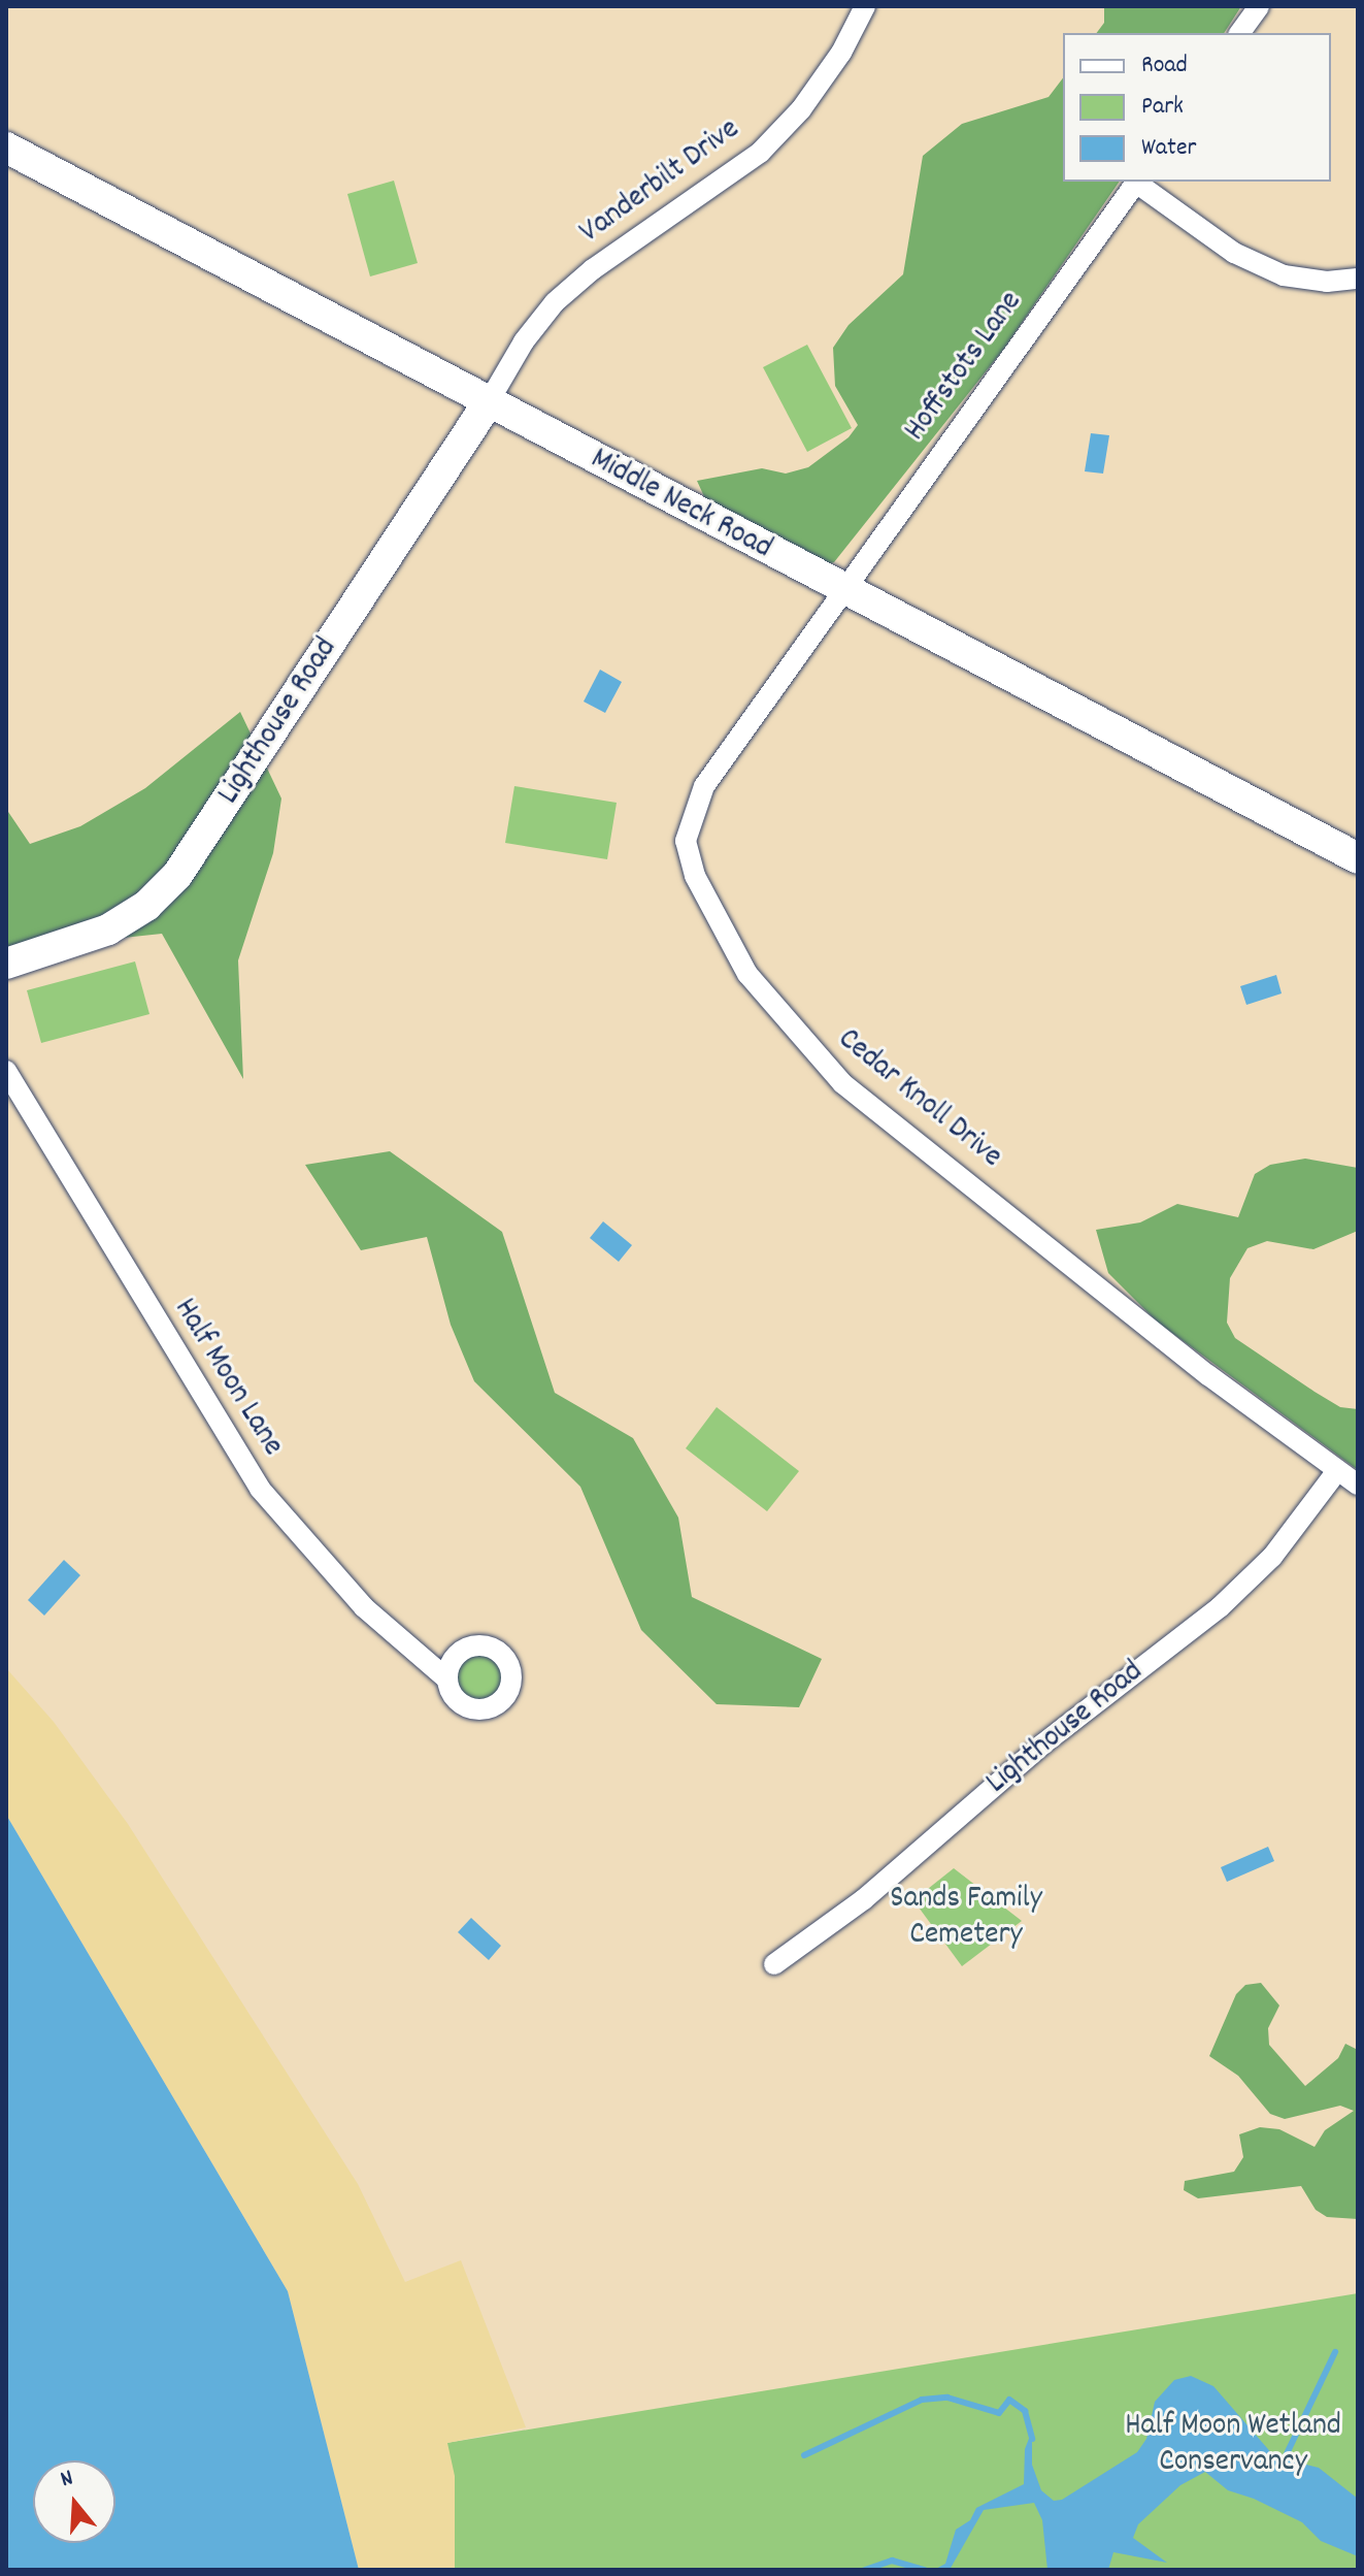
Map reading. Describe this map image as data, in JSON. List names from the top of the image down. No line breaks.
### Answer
{"streets":{"street":["Vanderbilt Drive","Hoffstots Lane","Middle Neck Road","Lighthouse Road","Cedar Knoll Drive","Half Moon Lane"]},"crossings":[["Vanderbilt Drive","Middle Neck Road"],["Vanderbilt Drive","Lighthouse Road"],["Hoffstots Lane","Middle Neck Road"],["Hoffstots Lane","Cedar Knoll Drive"],["Middle Neck Road","Lighthouse Road"],["Middle Neck Road","Cedar Knoll Drive"],["Lighthouse Road","Cedar Knoll Drive"]],"parks":["Sands Family Cemetery","Half Moon Wetland Conservancy"],"legend":["Road","Park","Water"],"north":"top"}
